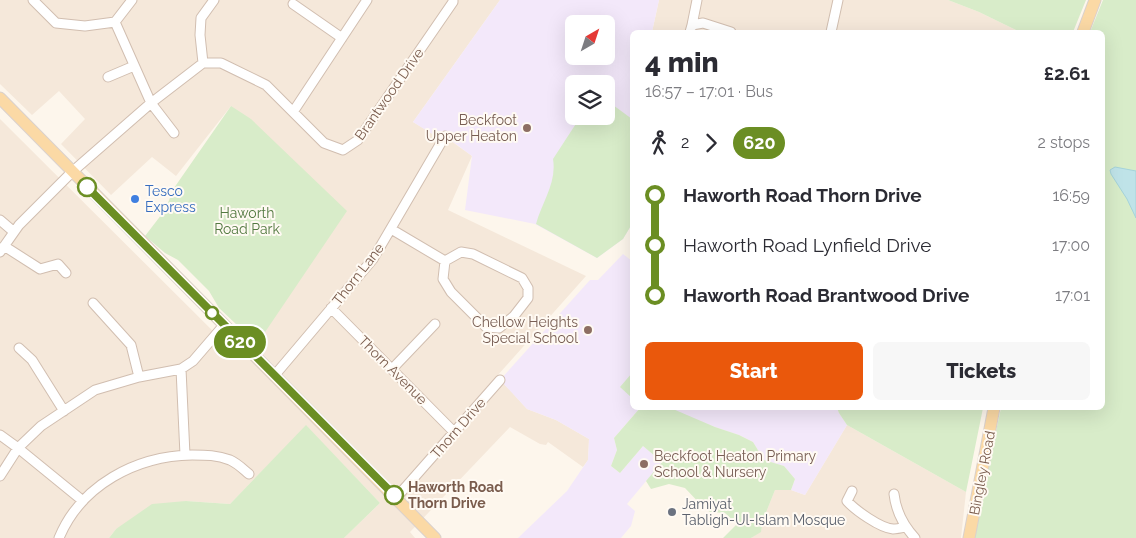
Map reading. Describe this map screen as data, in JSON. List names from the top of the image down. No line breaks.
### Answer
{"streets":{"main road":["Bingley Road"],"street":["Brantwood Drive","Thorn Lane","Thorn Avenue","Thorn Drive"]},"crossings":[["Thorn Lane","Thorn Avenue"],["Thorn Avenue","Thorn Drive"]],"parks":["Haworth Road Park"],"places":["Beckfoot Upper Heaton","Tesco Express","Chellow Heights Special School","Beckfoot Heaton Primary School & Nursery","Haworth Road Thorn Drive","Jamiyat Tabligh-Ul-Islam Mosque"],"lines":["bus line 620"],"north":"top right","page":{"on_map":"620","heading":["4 min","16:57 – 17:01 · Bus","£2.61"],"legs":["2","620","2 stops"],"list":[{"name":"Haworth Road Thorn Drive","value":"16:59"},{"name":"Haworth Road Lynfield Drive","value":"17:00"},{"name":"Haworth Road Brantwood Drive","value":"17:01"}],"buttons":["Start","Tickets"]}}
